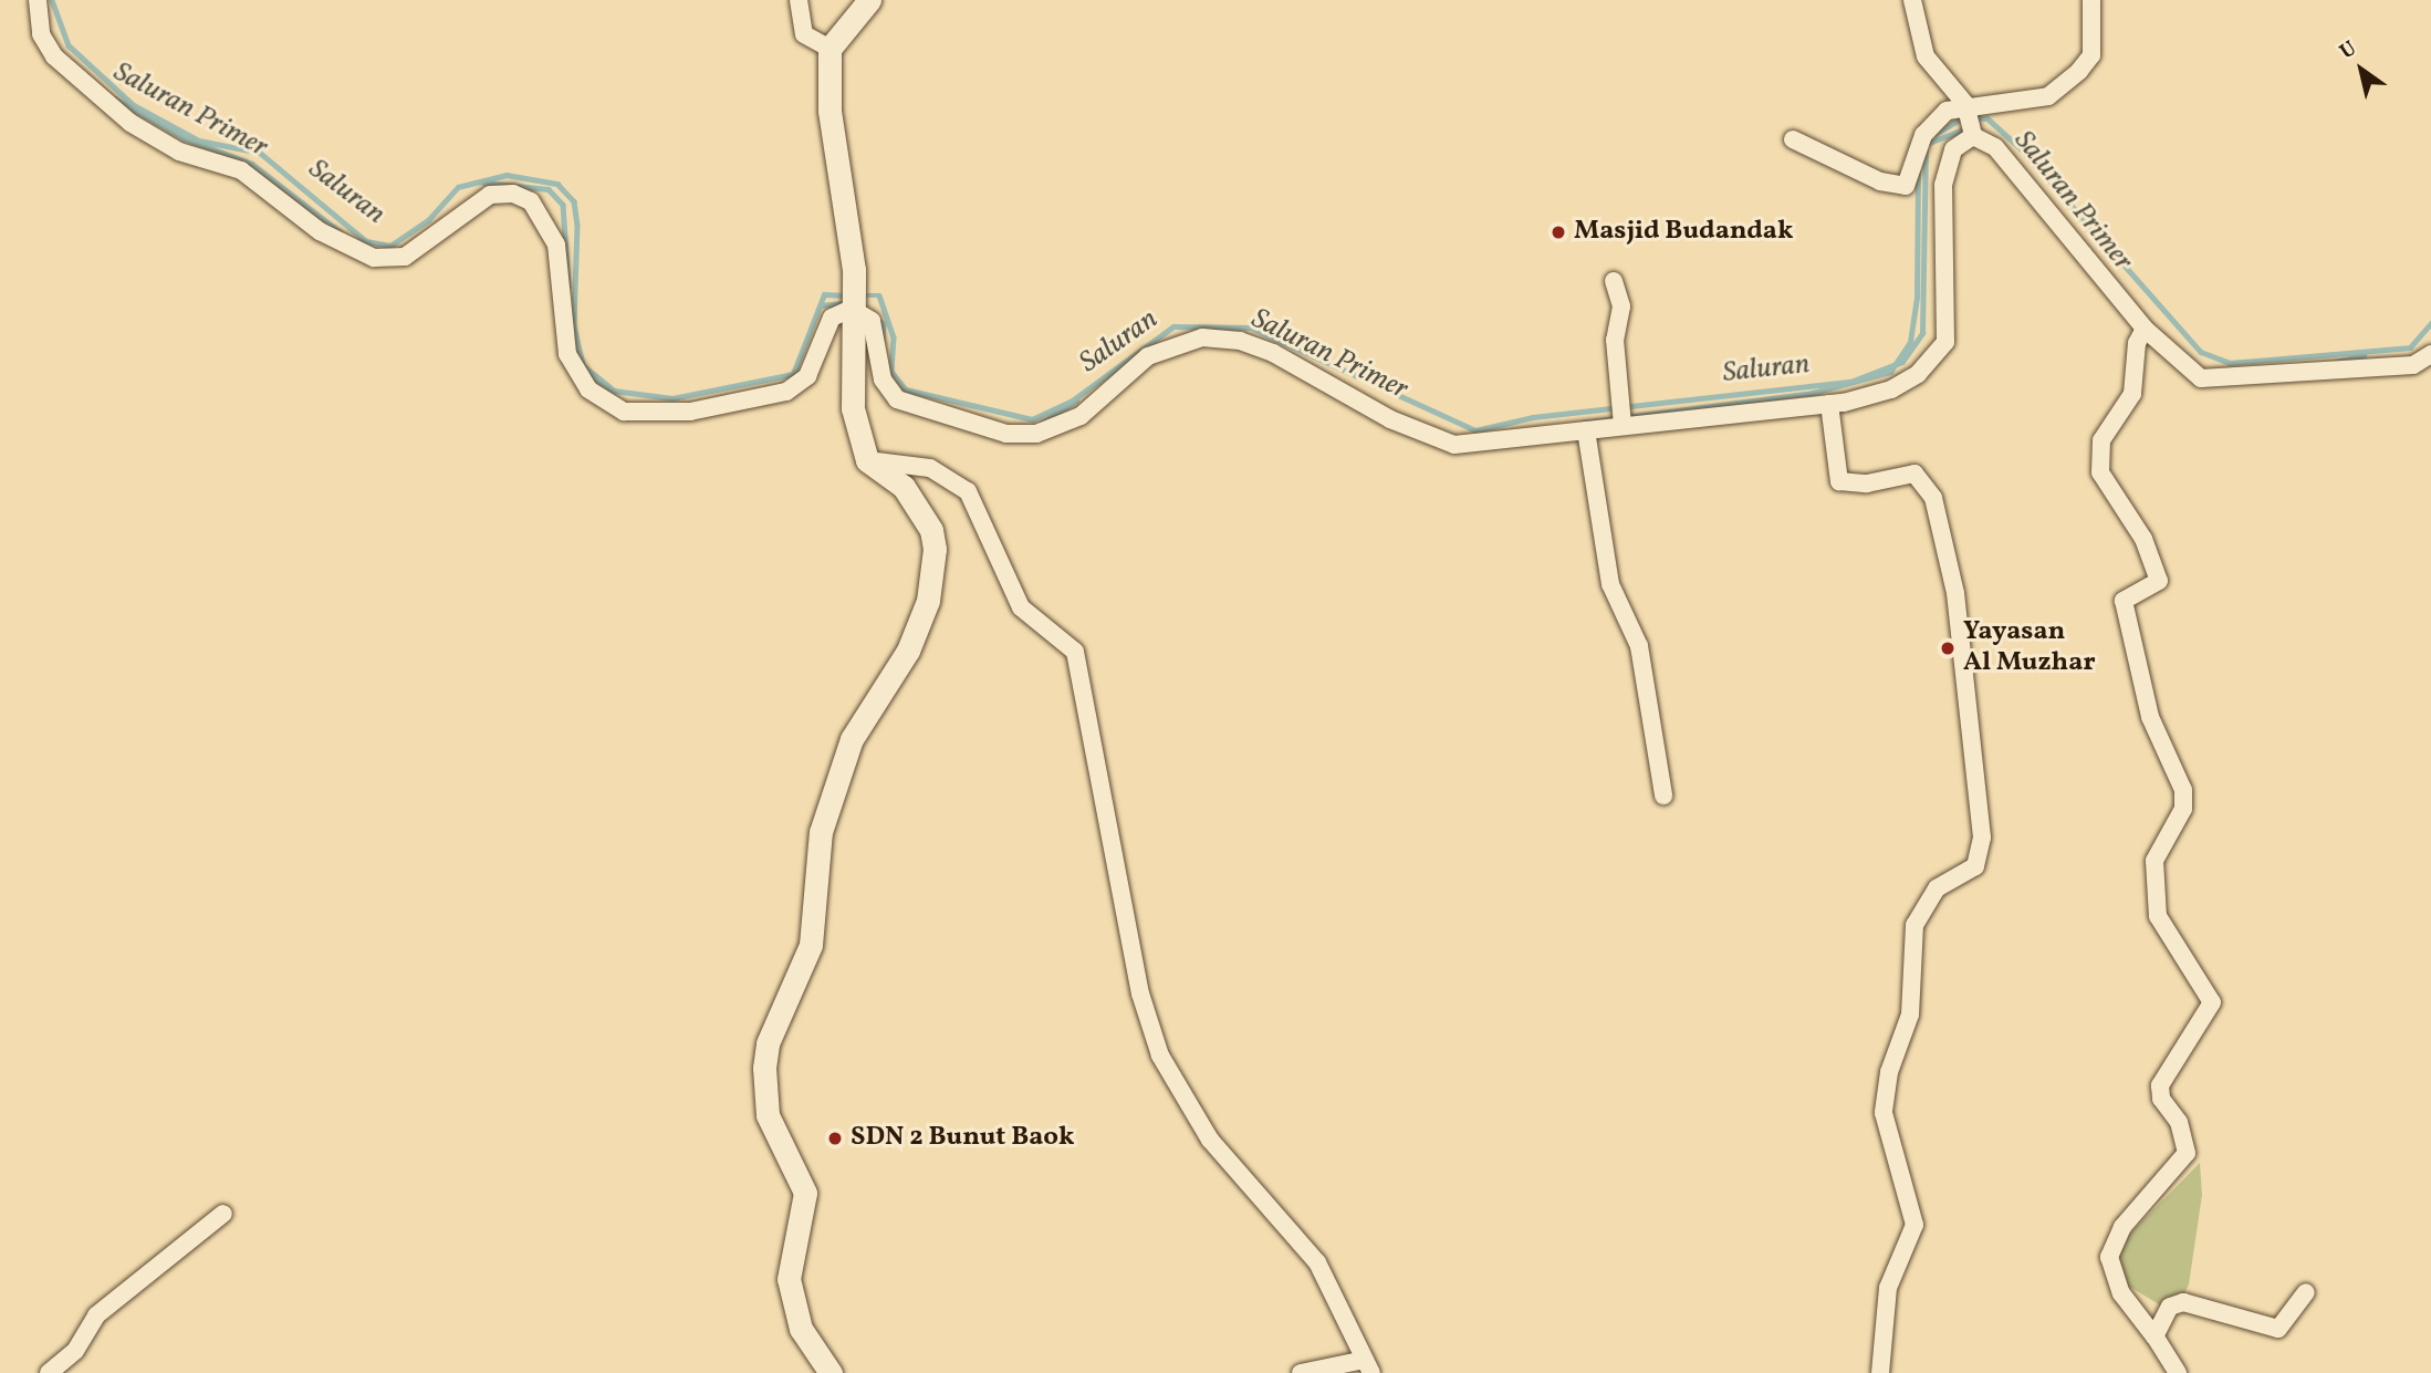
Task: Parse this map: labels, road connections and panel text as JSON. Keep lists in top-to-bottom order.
{
  "water": ["Saluran Primer", "Saluran"],
  "places": ["Masjid Budandak", "Yayasan Al Muzhar", "SDN 2 Bunut Baok"],
  "north": "top left"
}
